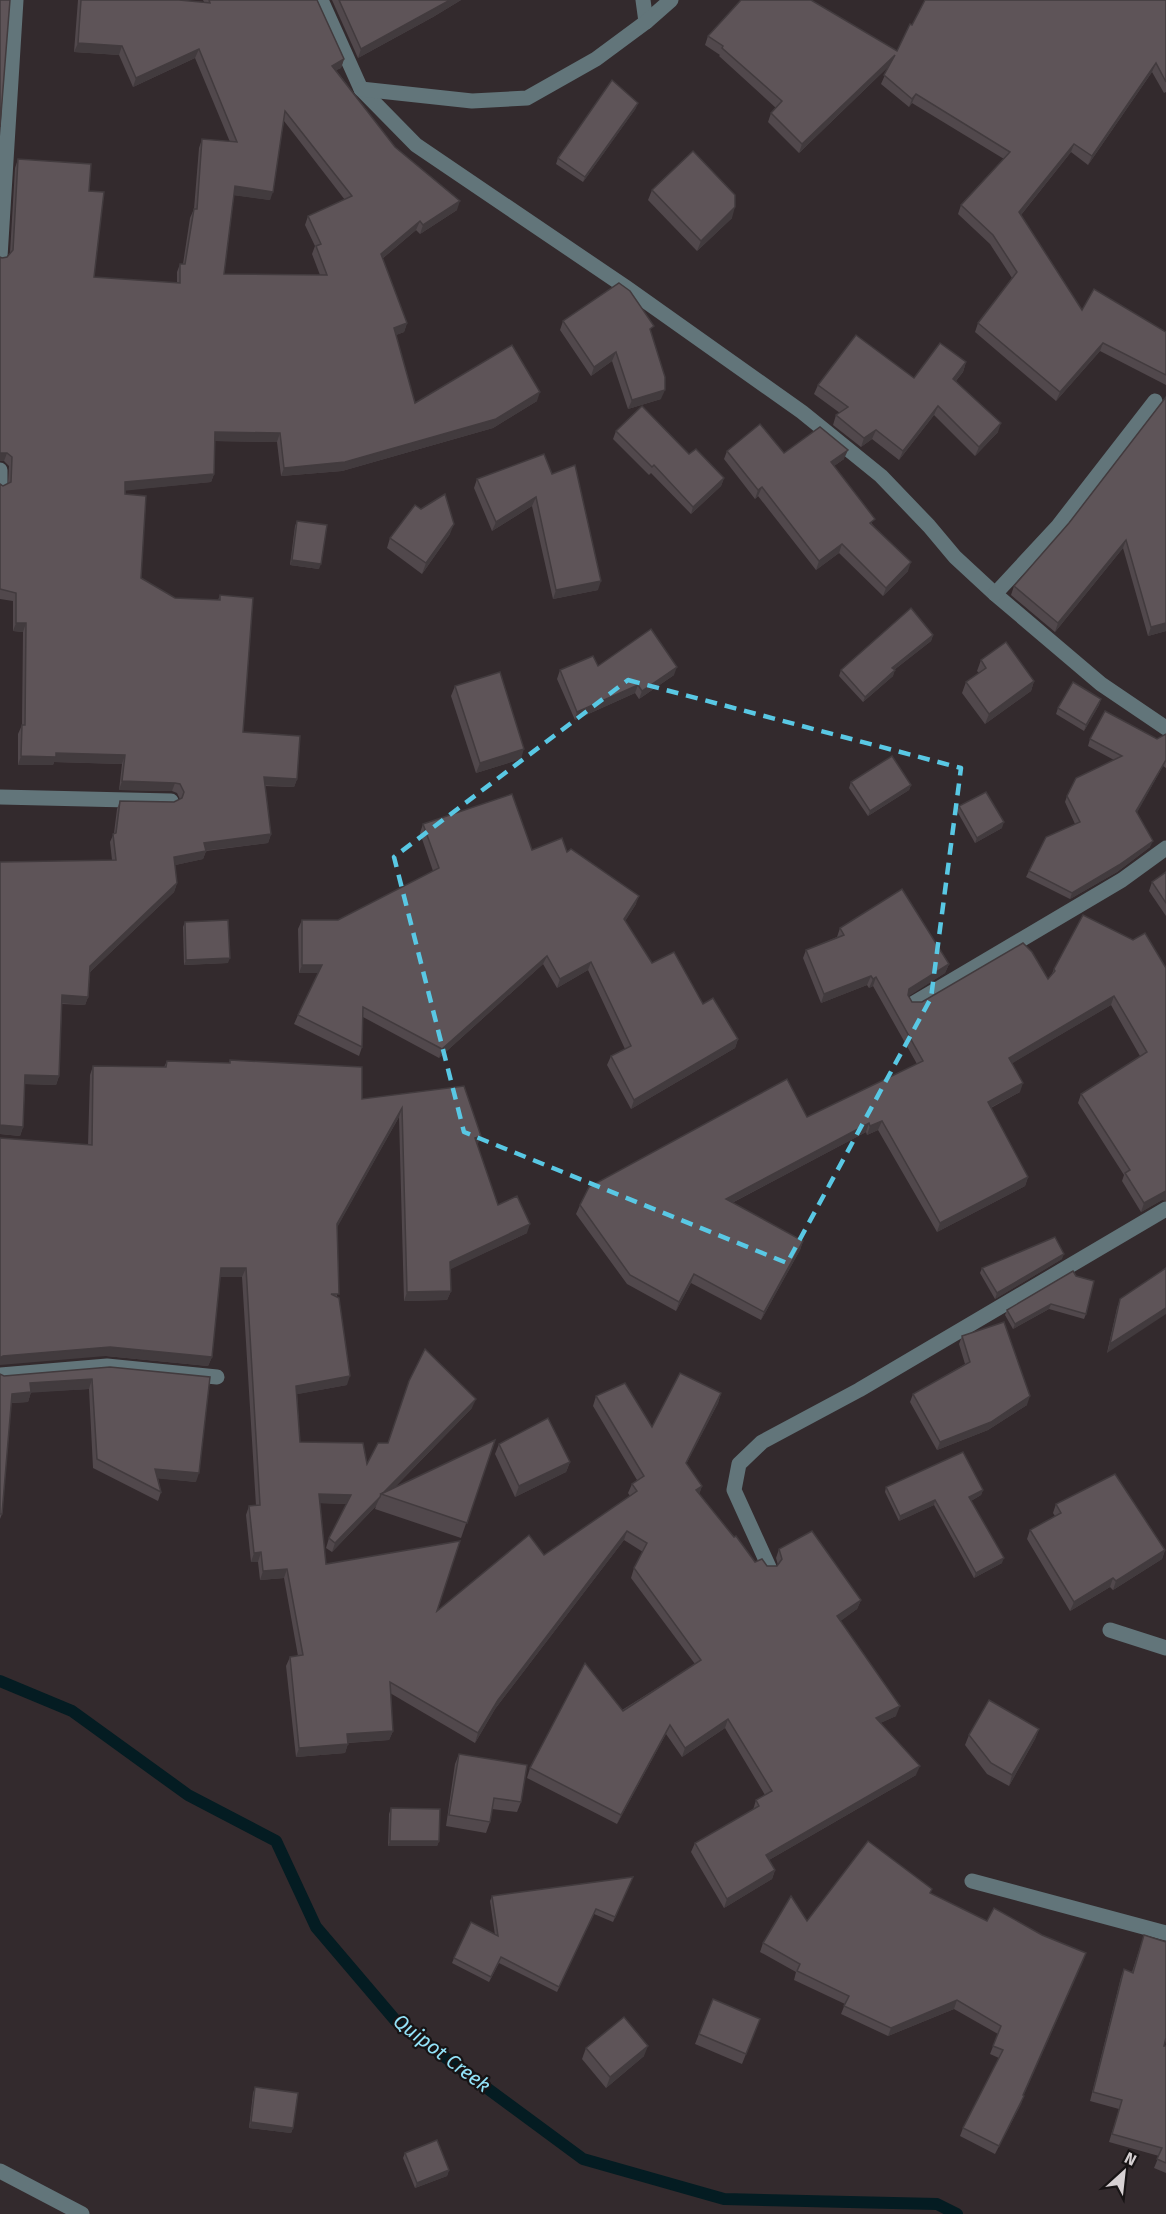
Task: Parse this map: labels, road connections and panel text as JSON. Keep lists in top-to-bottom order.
{
  "water": ["Quipot Creek"],
  "north": "top right"
}
